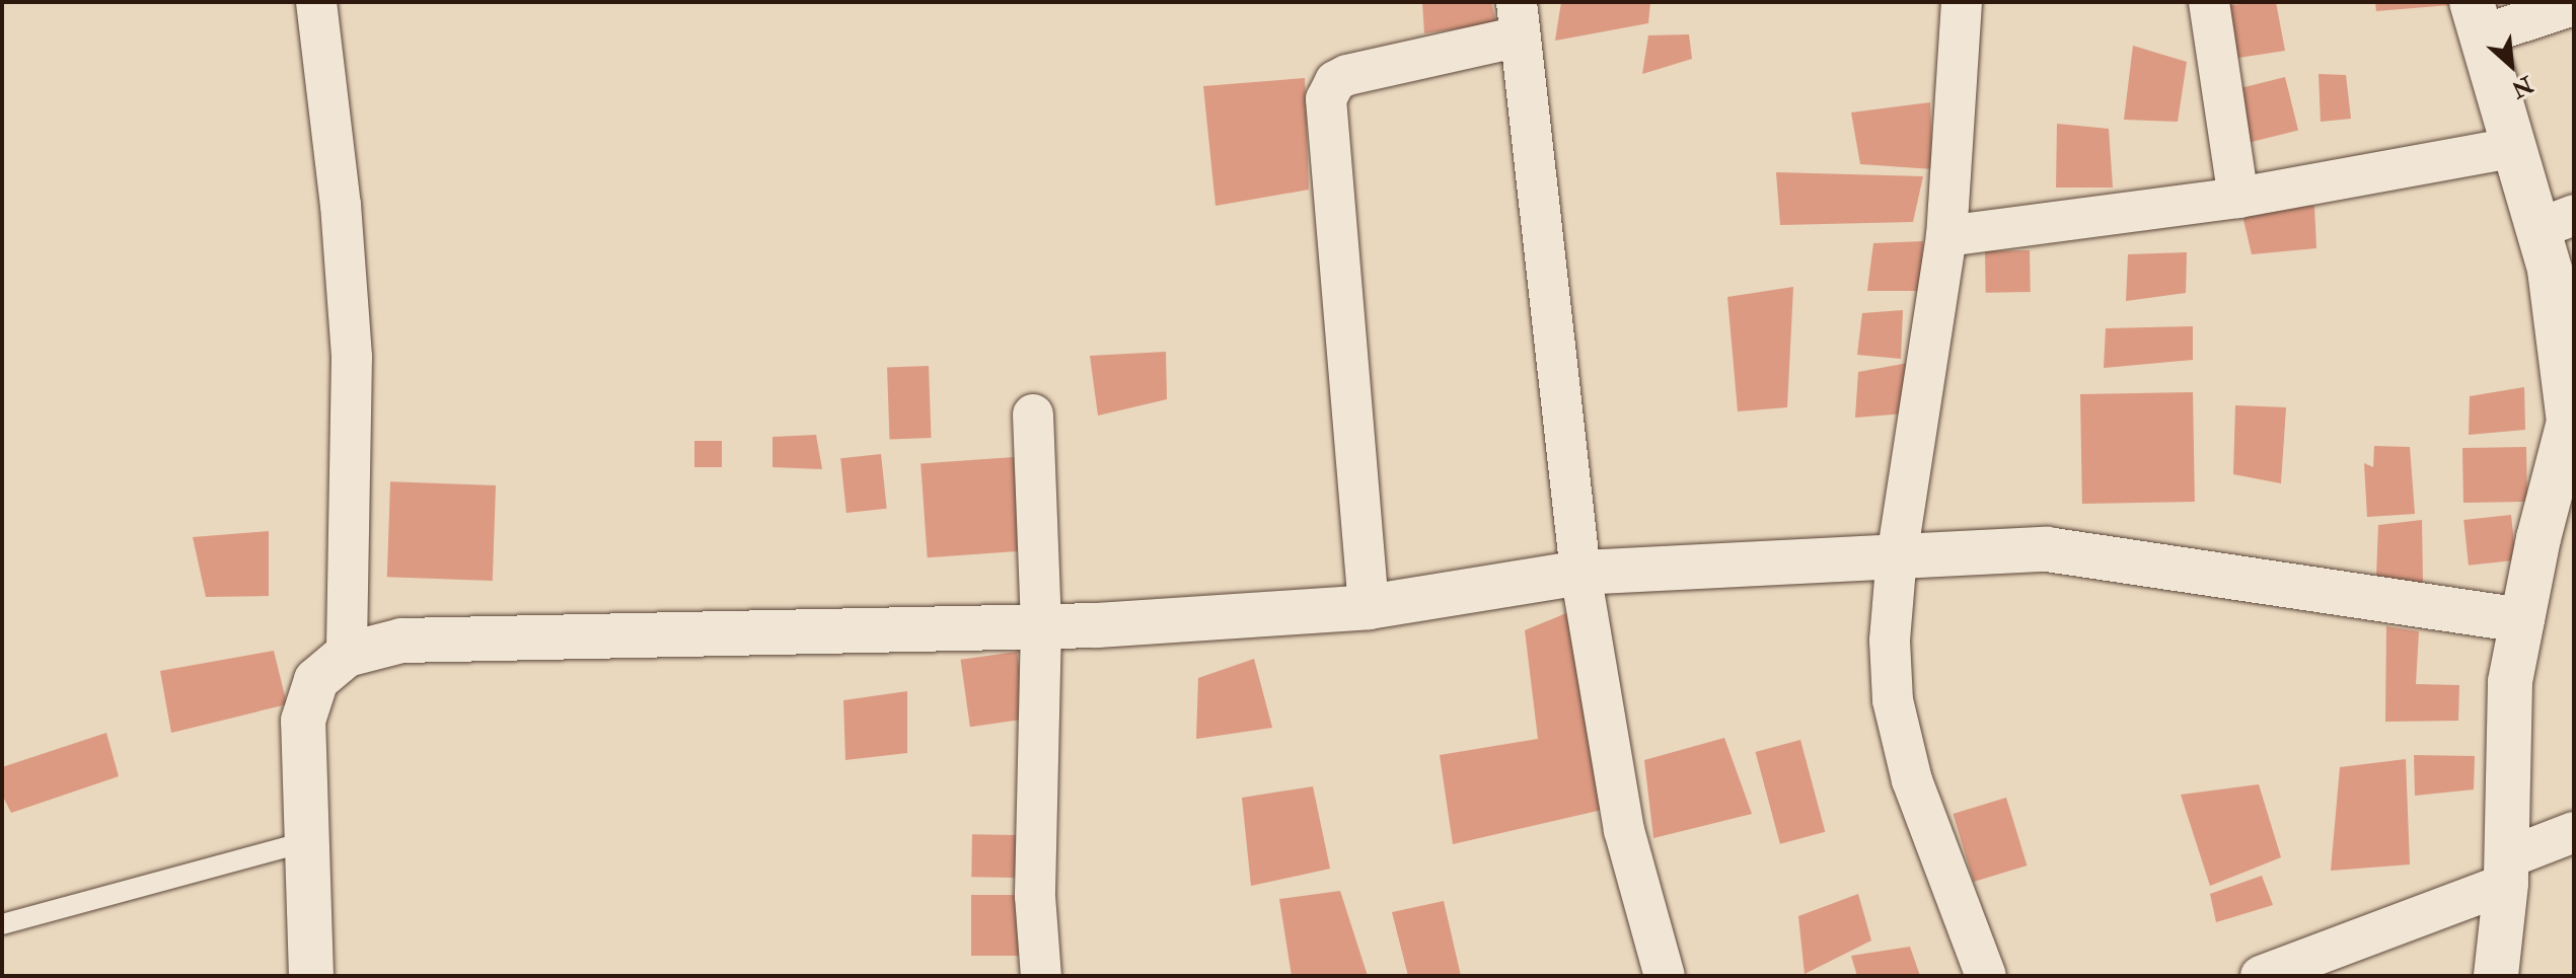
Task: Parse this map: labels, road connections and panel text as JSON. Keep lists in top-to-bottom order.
{
  "north": "bottom right"
}
